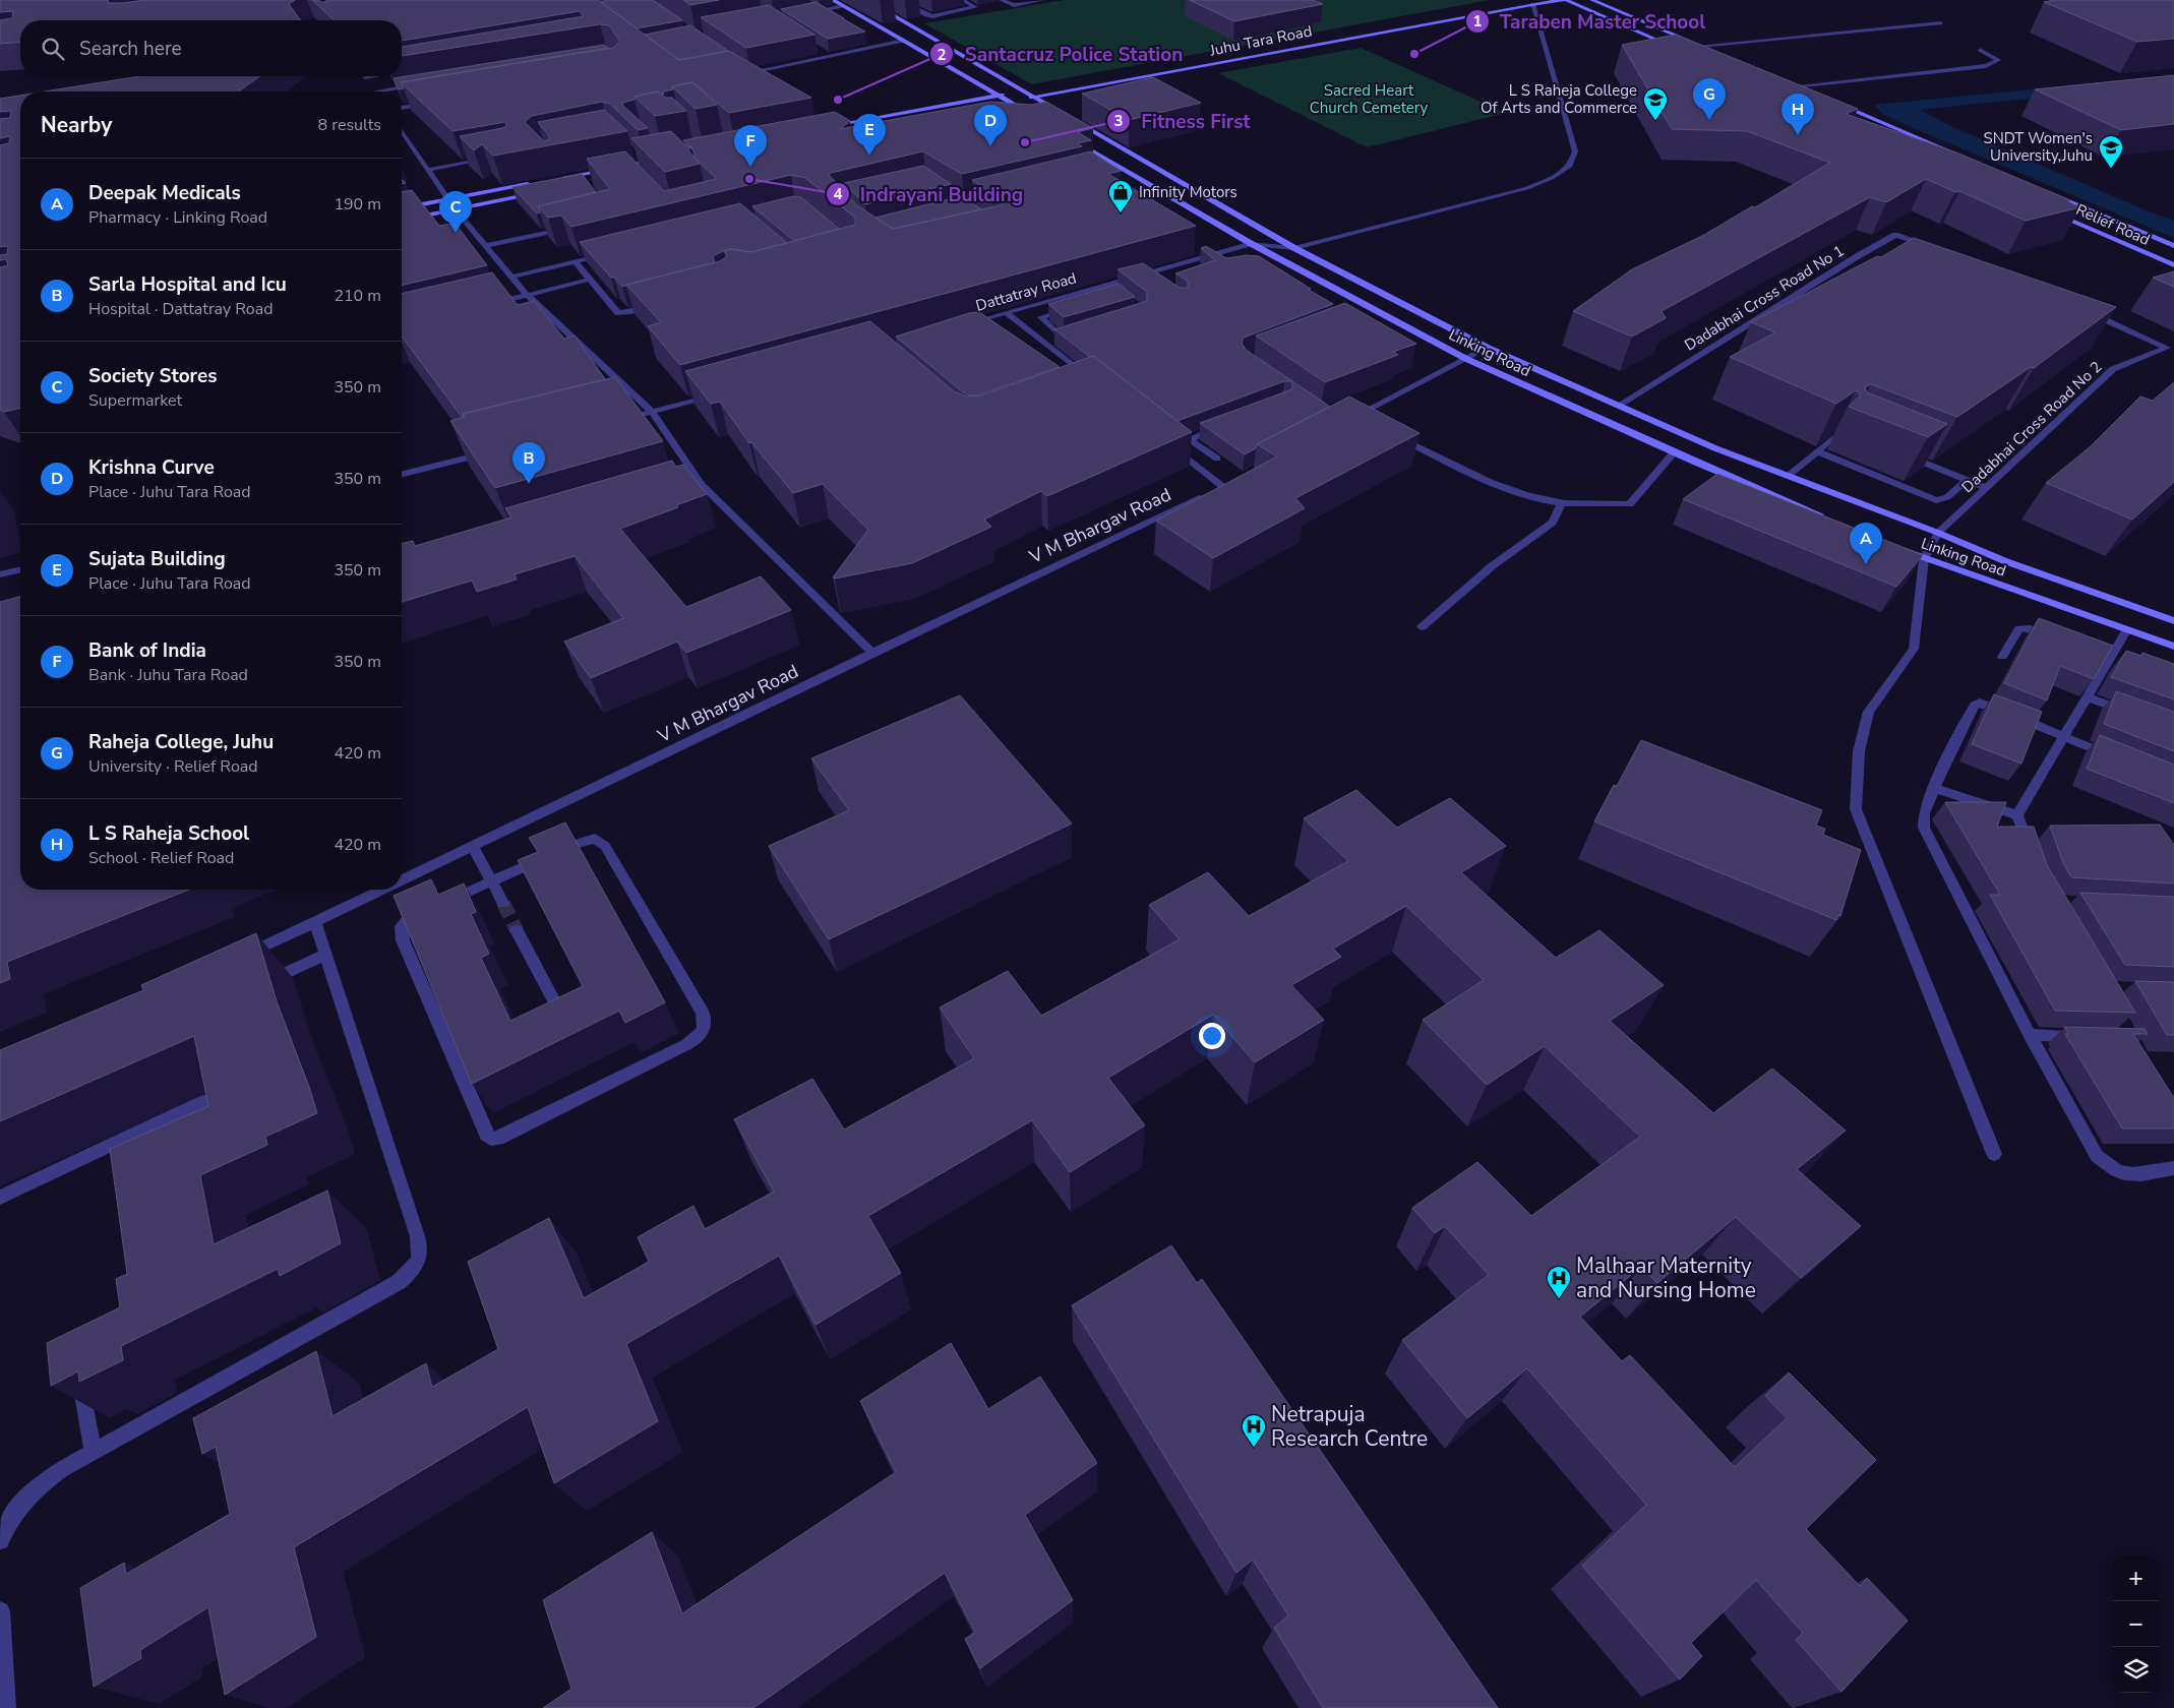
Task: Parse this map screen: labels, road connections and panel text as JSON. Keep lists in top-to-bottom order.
{
  "streets": {
    "main road": ["Juhu Tara Road", "Relief Road", "Linking Road"],
    "street": [
      "Dattatray Road",
      "Dadabhai Cross Road No 1",
      "Dadabhai Cross Road No 2",
      "V M Bhargav Road"
    ]
  },
  "crossings": [
    ["Juhu Tara Road", "Linking Road"],
    ["Dattatray Road", "Linking Road"],
    ["Dadabhai Cross Road No 1", "Linking Road"],
    ["Linking Road", "Dadabhai Cross Road No 2"]
  ],
  "parks": ["Sacred Heart Church Cemetery"],
  "places": {
    "other": [
      "Taraben Master School",
      "Santacruz Police Station",
      "Fitness First",
      "Indrayani Building"
    ],
    "school or university": ["L S Raheja College Of Arts and Commerce", "SNDT Women's University,Juhu"],
    "shop": ["Infinity Motors"],
    "hospital": ["Malhaar Maternity and Nursing Home", "Netrapuja Research Centre"]
  },
  "page": {
    "search": "Search here",
    "pins": [
      "G",
      "H",
      "D",
      "E",
      "F",
      "C",
      "B",
      "A"
    ],
    "heading": ["Nearby", "8 results"],
    "list": [
      {
        "mark": "A",
        "name": "Deepak Medicals",
        "note": "Pharmacy · Linking Road",
        "value": "190 m"
      },
      {
        "mark": "B",
        "name": "Sarla Hospital and Icu",
        "note": "Hospital · Dattatray Road",
        "value": "210 m"
      },
      {
        "mark": "C",
        "name": "Society Stores",
        "note": "Supermarket",
        "value": "350 m"
      },
      {
        "mark": "D",
        "name": "Krishna Curve",
        "note": "Place · Juhu Tara Road",
        "value": "350 m"
      },
      {
        "mark": "E",
        "name": "Sujata Building",
        "note": "Place · Juhu Tara Road",
        "value": "350 m"
      },
      {
        "mark": "F",
        "name": "Bank of India",
        "note": "Bank · Juhu Tara Road",
        "value": "350 m"
      },
      {
        "mark": "G",
        "name": "Raheja College, Juhu",
        "note": "University · Relief Road",
        "value": "420 m"
      },
      {
        "mark": "H",
        "name": "L S Raheja School",
        "note": "School · Relief Road",
        "value": "420 m"
      }
    ],
    "map_buttons": ["+", "−"]
  }
}
